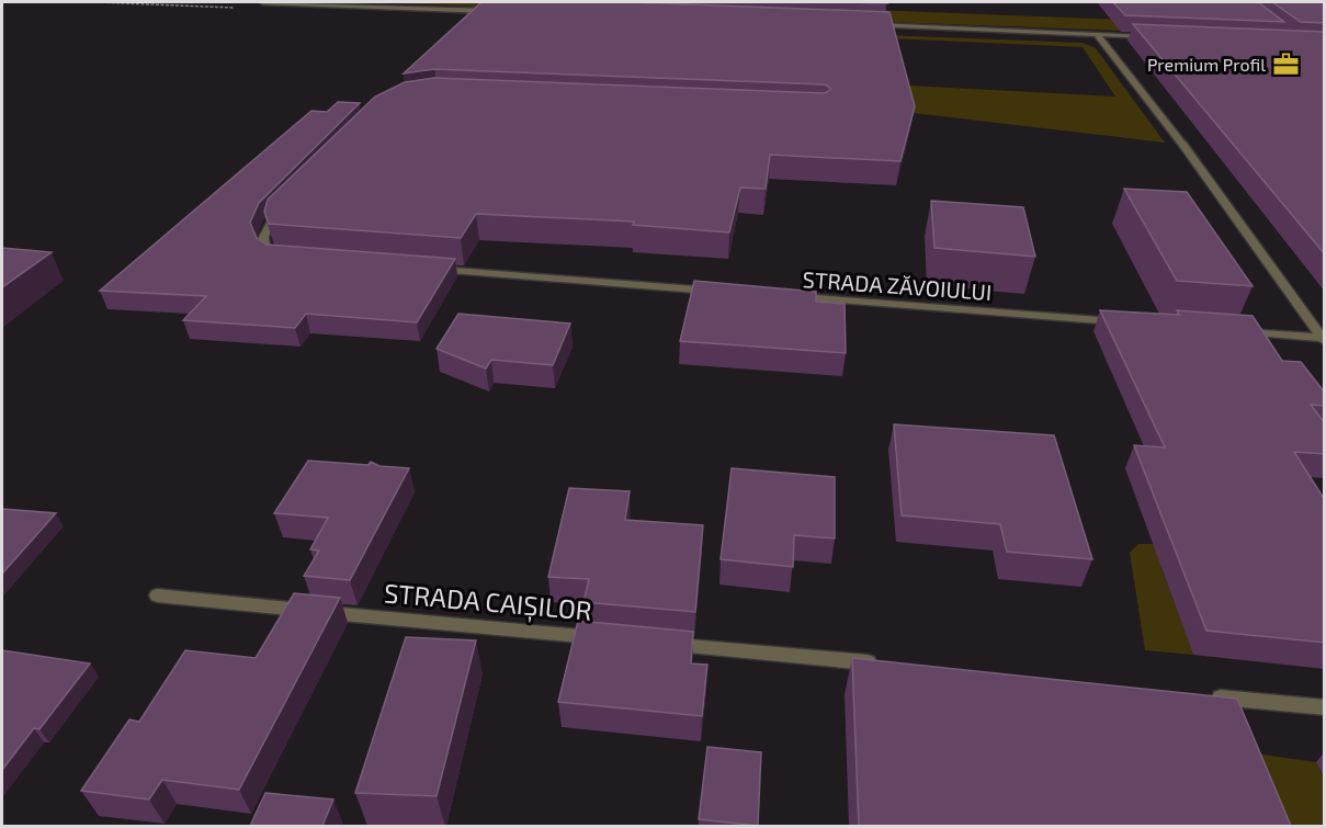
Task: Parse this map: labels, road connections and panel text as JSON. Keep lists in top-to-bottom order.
{
  "streets": {
    "street": ["STRADA ZĂVOIULUI", "STRADA CAIȘILOR"]
  },
  "places": {
    "office": ["Premium Profil"]
  }
}
